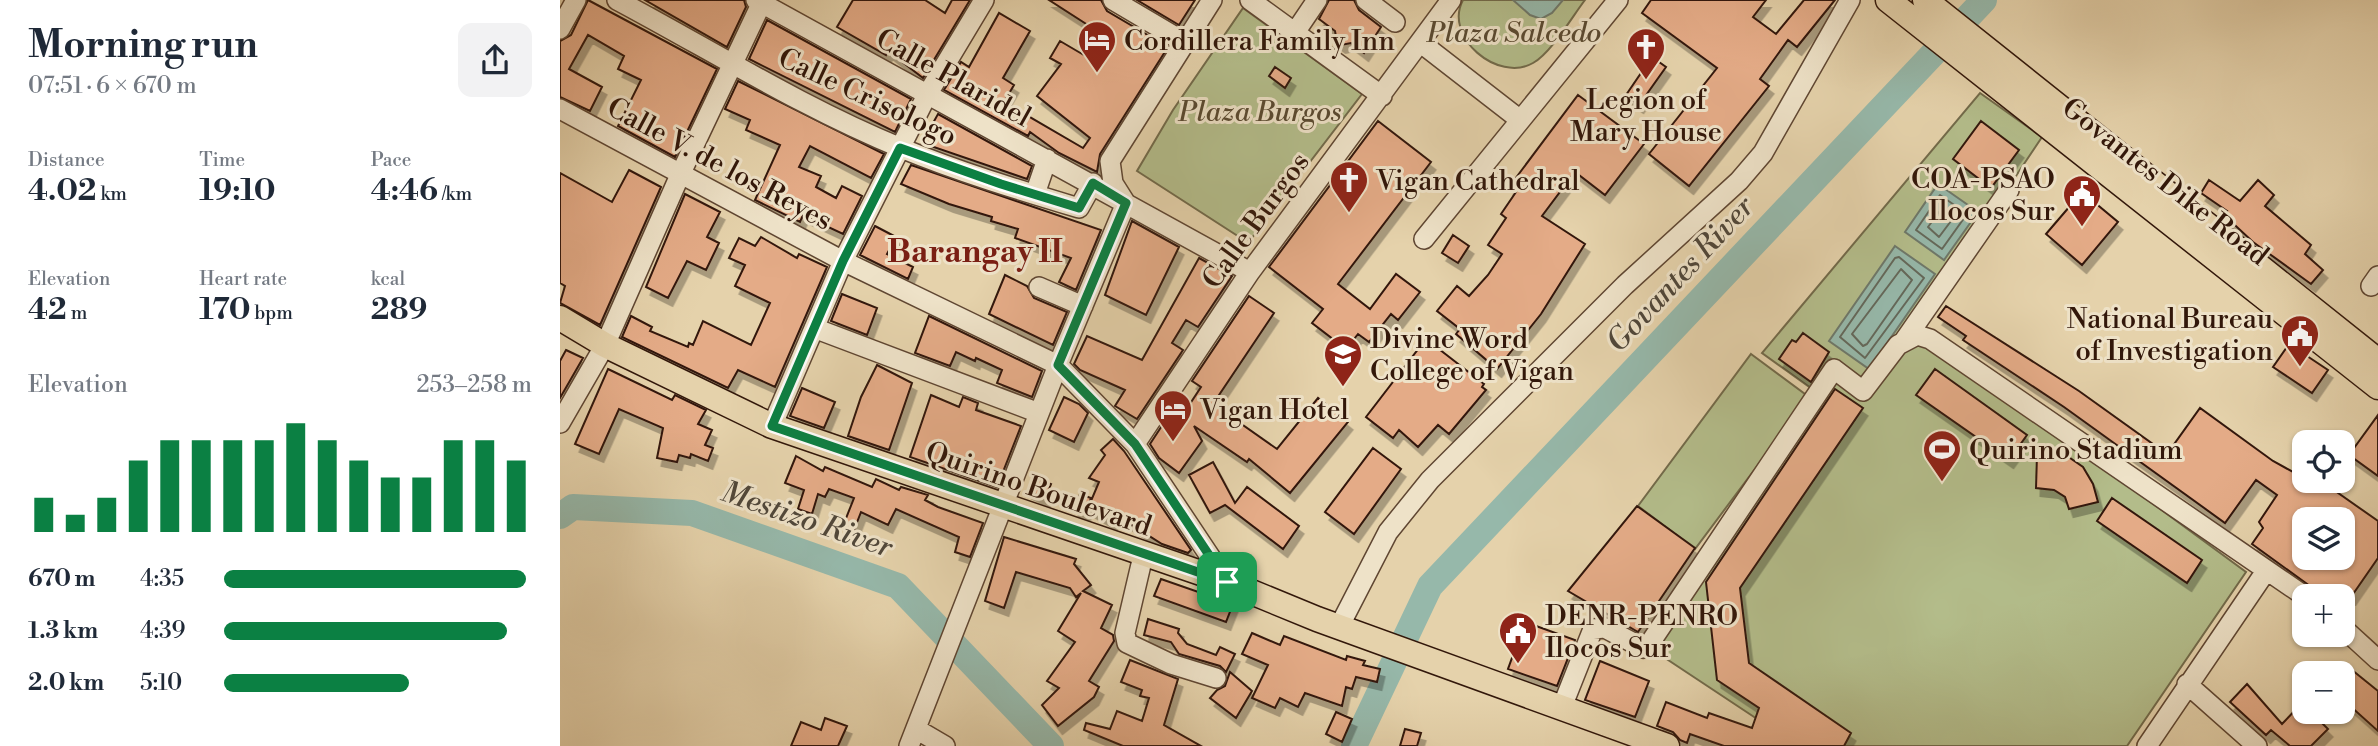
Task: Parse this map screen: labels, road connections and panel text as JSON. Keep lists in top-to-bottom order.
{
  "streets": {
    "main road": ["Govantes Dike Road", "Quirino Boulevard"],
    "street": [
      "Calle Plaridel",
      "Calle Crisologo",
      "Calle V. de los Reyes",
      "Calle Burgos"
    ]
  },
  "crossings": [
    ["Calle Plaridel", "Calle Crisologo"],
    ["Calle V. de los Reyes", "Calle Burgos"],
    ["Calle V. de los Reyes", "Quirino Boulevard"]
  ],
  "districts": ["Barangay II"],
  "water": ["Govantes River", "Mestizo River"],
  "parks": ["Plaza Salcedo", "Plaza Burgos"],
  "places": {
    "hotel": ["Cordillera Family Inn", "Vigan Hotel"],
    "church": ["Legion of Mary House", "Vigan Cathedral"],
    "public building": ["COA-PSAO Ilocos Sur", "National Bureau of Investigation", "DENR-PENRO Ilocos Sur"],
    "school or university": ["Divine Word College of Vigan"],
    "sports": ["Quirino Stadium"]
  },
  "page": {
    "heading": ["Morning run", "07:51 · 6 × 670 m"],
    "stats": [
      ["Distance", "4.02 km"],
      ["Time", "19:10"],
      ["Pace", "4:46 /km"],
      ["Elevation", "42 m"],
      ["Heart rate", "170 bpm"],
      ["kcal", "289"]
    ],
    "chart": ["Elevation", "253–258 m"],
    "map_buttons": ["+", "−"],
    "list": [
      {
        "name": "670 m",
        "note": "4:35"
      },
      {
        "name": "1.3 km",
        "note": "4:39"
      },
      {
        "name": "2.0 km",
        "note": "5:10"
      }
    ]
  }
}
